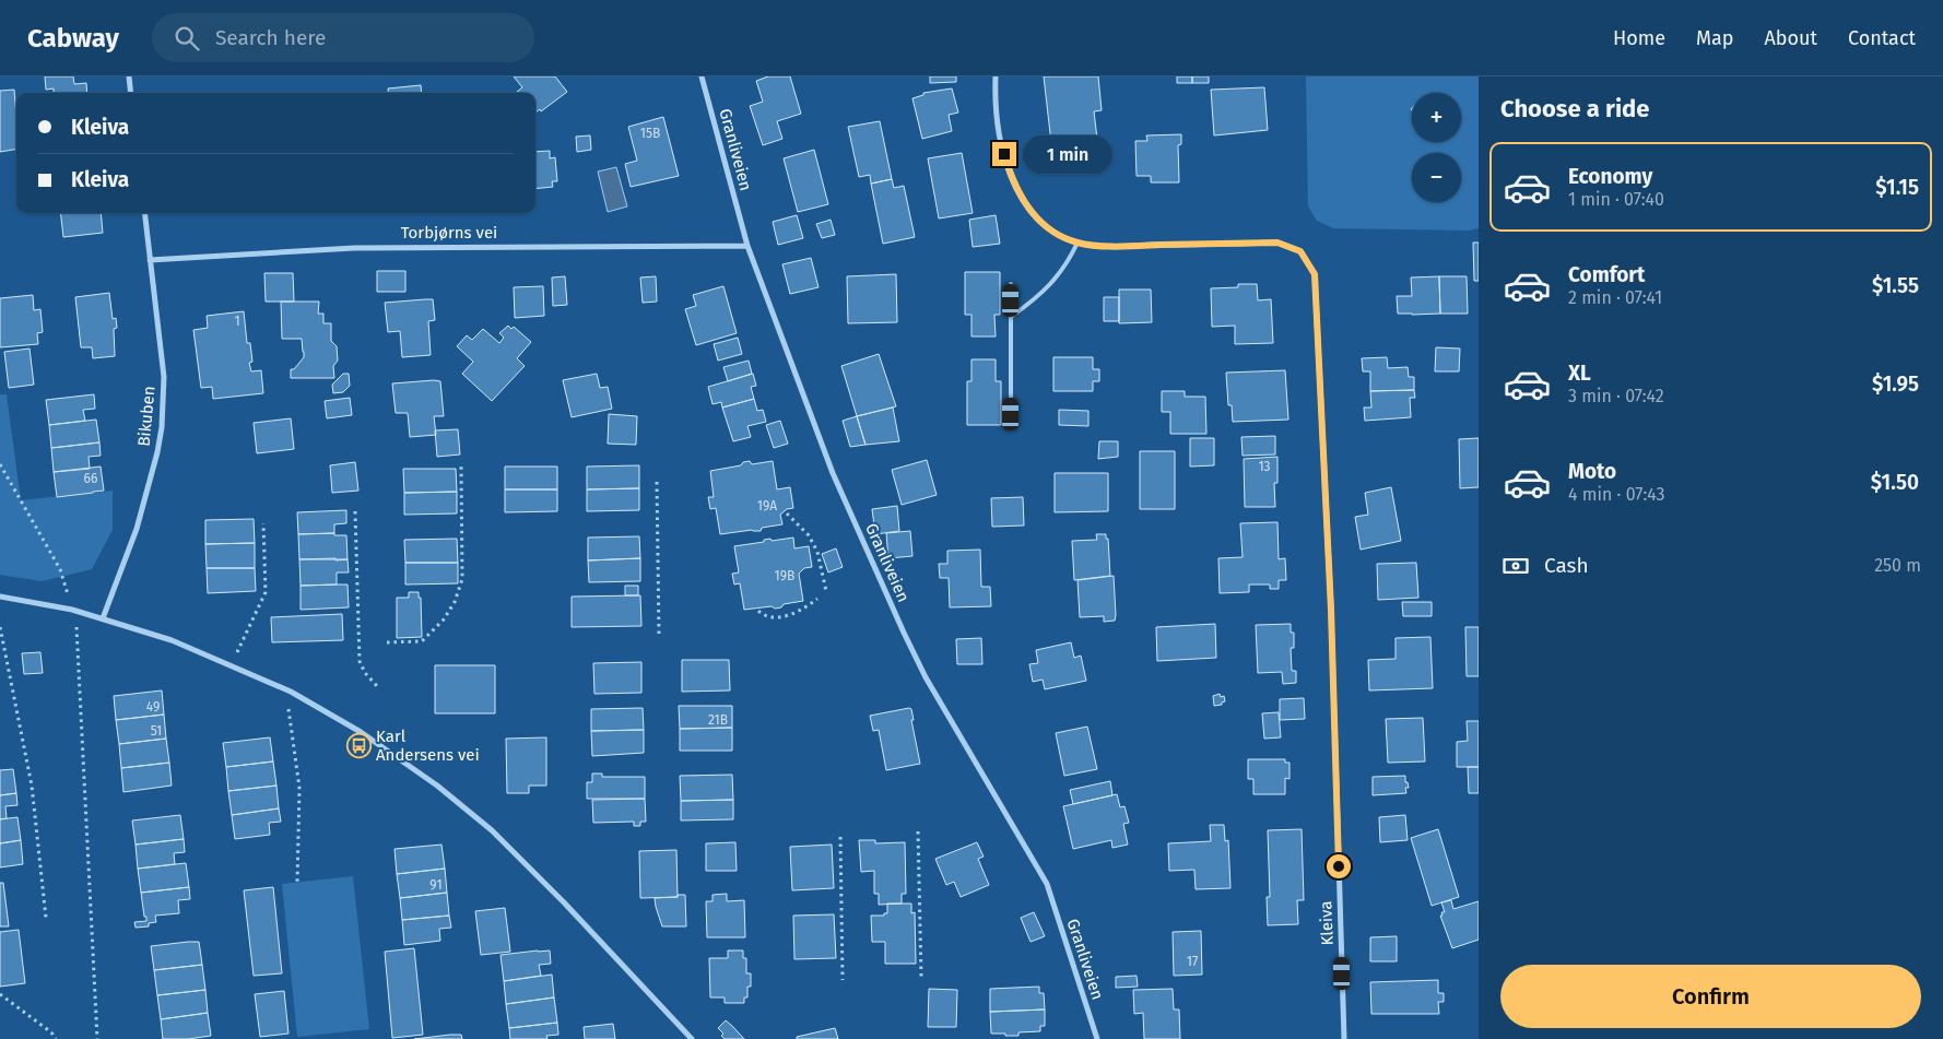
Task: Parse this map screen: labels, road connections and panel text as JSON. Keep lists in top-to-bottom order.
{
  "streets": {
    "street": [
      "Granliveien",
      "Torbjørns vei",
      "Bikuben",
      "Kleiva"
    ]
  },
  "crossings": [
    ["Granliveien", "Torbjørns vei"],
    ["Torbjørns vei", "Bikuben"]
  ],
  "places": {
    "bus stop": ["Karl Andersens vei"]
  },
  "house_numbers": [
    "15B",
    "1",
    "13",
    "66",
    "19A",
    "19B",
    "49",
    "21B",
    "51",
    "91",
    "17"
  ],
  "page": {
    "header": "Cabway",
    "search": "Search here",
    "nav": [
      "Home",
      "Map",
      "About",
      "Contact"
    ],
    "heading": "Choose a ride",
    "map_buttons": ["+", "−"],
    "banner": ["Kleiva", "Kleiva"],
    "bubble": "1 min",
    "list": [
      {
        "name": "Economy",
        "note": "1 min · 07:40",
        "value": "$1.15"
      },
      {
        "name": "Comfort",
        "note": "2 min · 07:41",
        "value": "$1.55"
      },
      {
        "name": "XL",
        "note": "3 min · 07:42",
        "value": "$1.95"
      },
      {
        "name": "Moto",
        "note": "4 min · 07:43",
        "value": "$1.50"
      }
    ],
    "pay": ["Cash", "250 m"],
    "buttons": "Confirm"
  }
}
